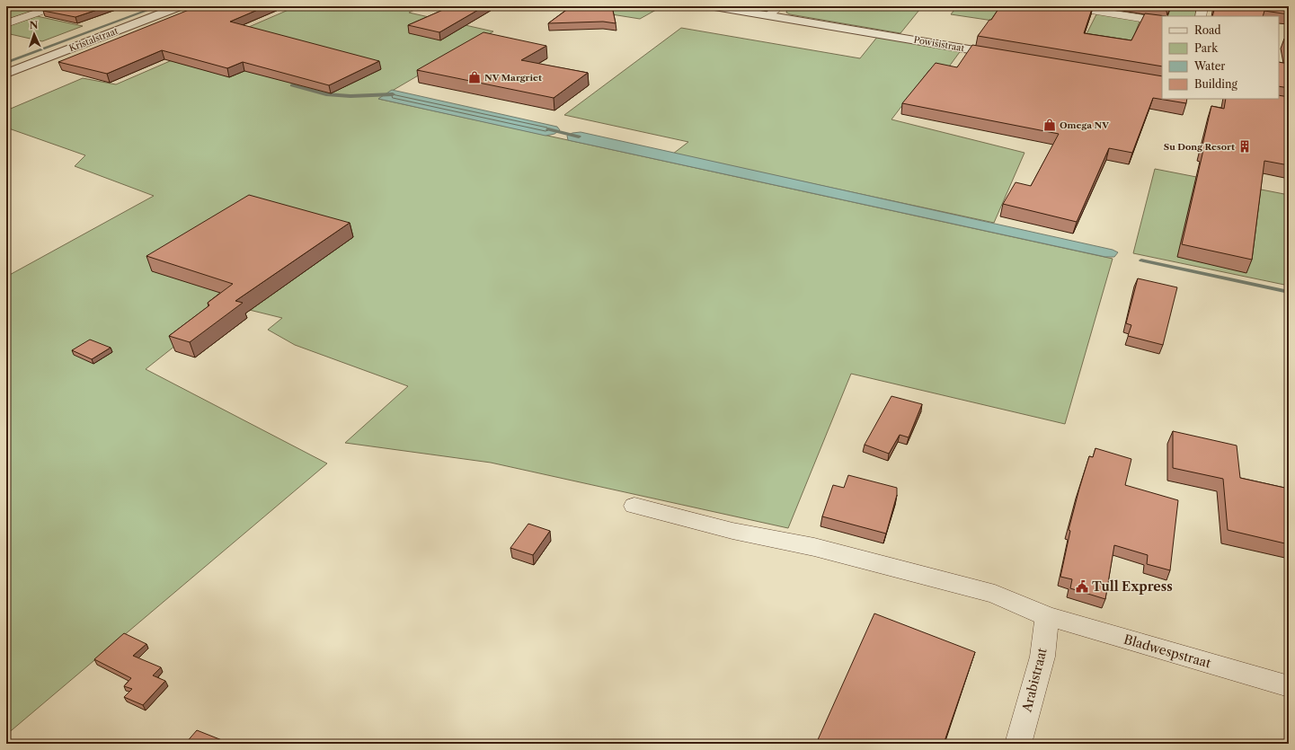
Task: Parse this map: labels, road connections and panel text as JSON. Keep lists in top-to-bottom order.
{
  "streets": {
    "street": [
      "Kristalstraat",
      "Powisistraat",
      "Bladwespstraat",
      "Arabistraat"
    ]
  },
  "crossings": [
    ["Bladwespstraat", "Arabistraat"]
  ],
  "places": {
    "shop": ["NV Margriet", "Omega NV"],
    "building": ["Su Dong Resort"],
    "public building": ["Tull Express"]
  },
  "legend": [
    "Road",
    "Park",
    "Water",
    "Building"
  ],
  "north": "top"
}
